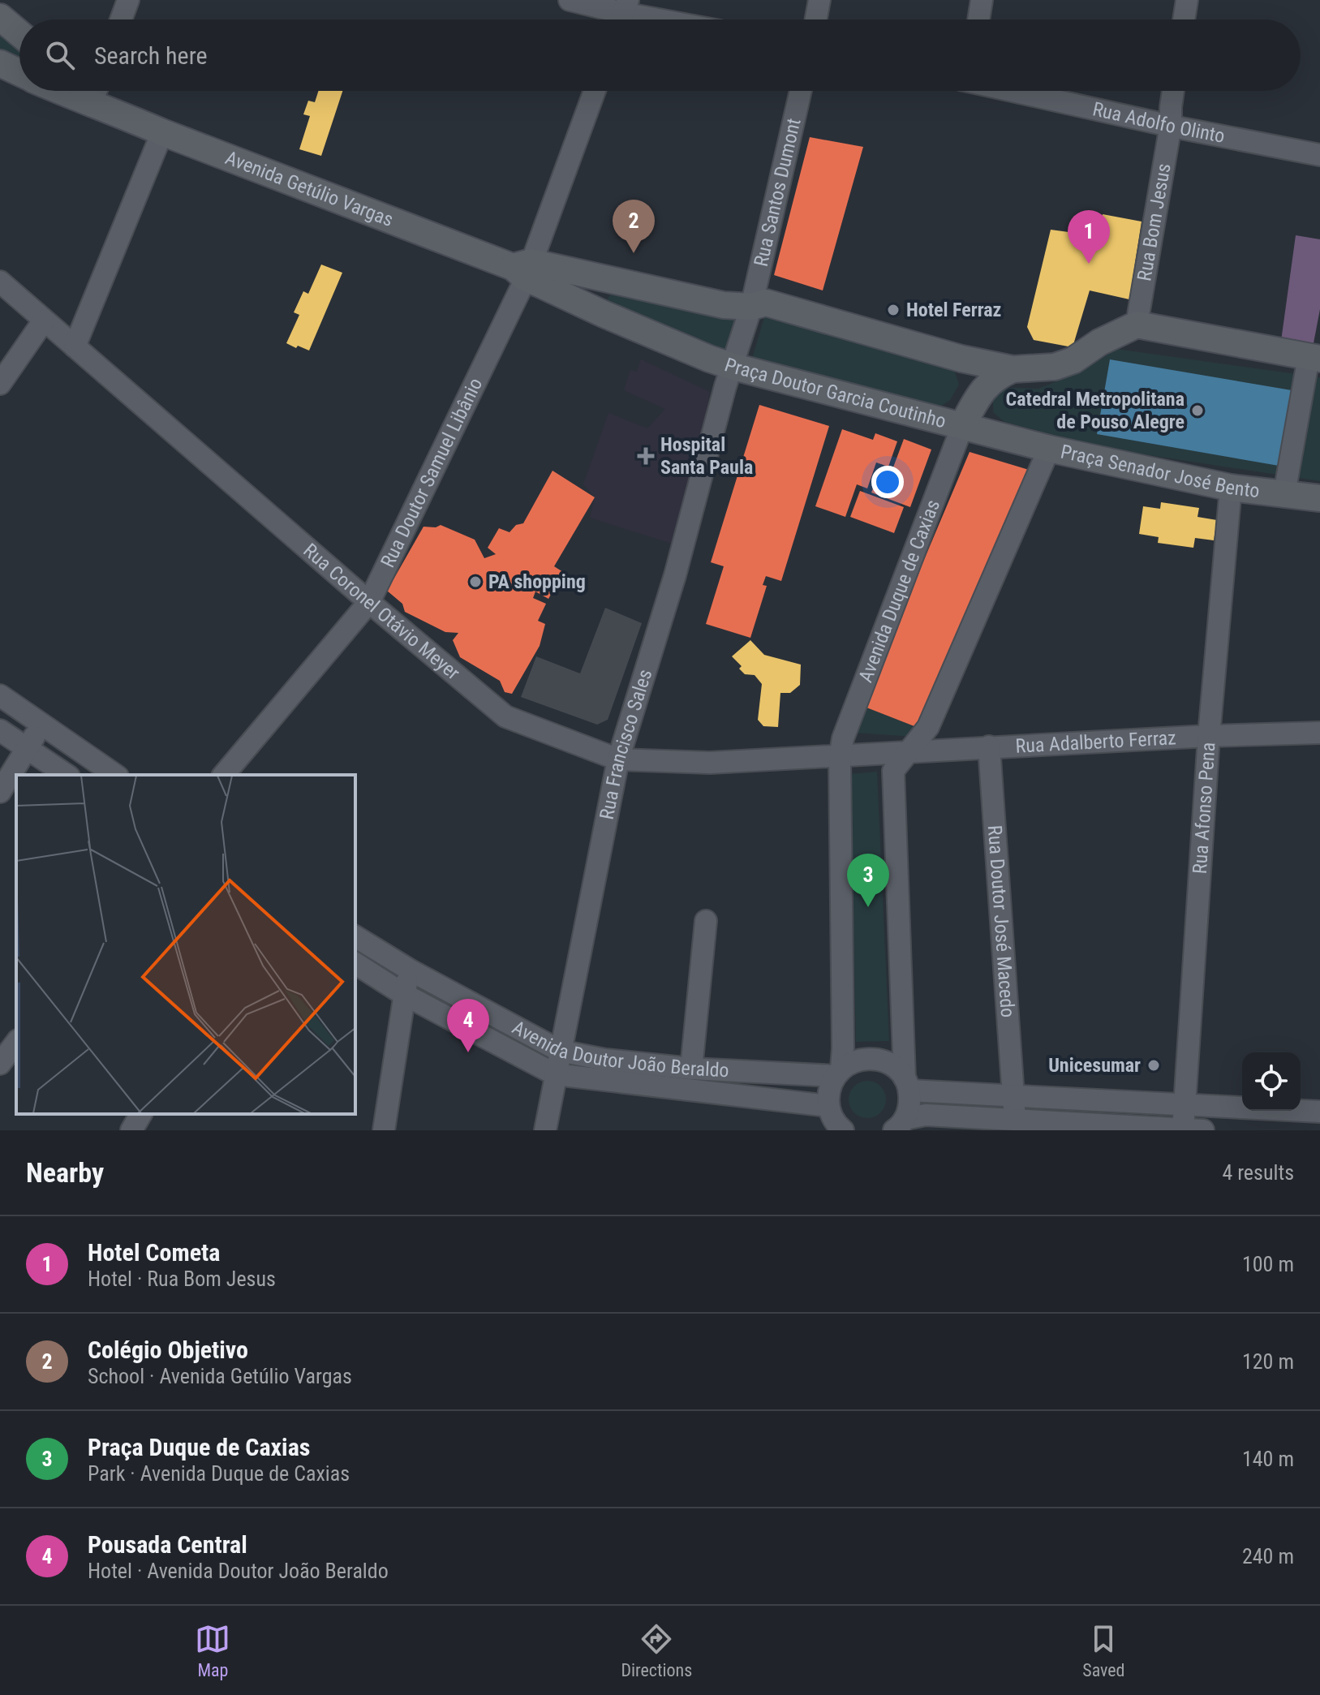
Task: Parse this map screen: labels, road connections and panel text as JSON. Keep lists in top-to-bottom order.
{
  "streets": {
    "main road": ["Avenida Getúlio Vargas", "Praça Doutor Garcia Coutinho", "Praça Senador José Bento"],
    "street": [
      "Rua Adolfo Olinto",
      "Rua Santos Dumont",
      "Rua Bom Jesus",
      "Rua Doutor Samuel Libânio",
      "Avenida Duque de Caxias",
      "Rua Coronel Otávio Meyer",
      "Rua Adalberto Ferraz",
      "Rua Francisco Sales",
      "Rua Afonso Pena",
      "Rua Doutor José Macedo",
      "Avenida Doutor João Beraldo"
    ]
  },
  "crossings": [
    ["Rua Adolfo Olinto", "Rua Bom Jesus"],
    ["Avenida Getúlio Vargas", "Rua Santos Dumont"],
    ["Avenida Getúlio Vargas", "Praça Doutor Garcia Coutinho"],
    ["Avenida Getúlio Vargas", "Rua Doutor Samuel Libânio"],
    ["Avenida Getúlio Vargas", "Rua Francisco Sales"],
    ["Rua Santos Dumont", "Praça Doutor Garcia Coutinho"],
    ["Rua Bom Jesus", "Praça Senador José Bento"],
    ["Praça Doutor Garcia Coutinho", "Praça Senador José Bento"],
    ["Praça Doutor Garcia Coutinho", "Avenida Duque de Caxias"],
    ["Praça Doutor Garcia Coutinho", "Rua Francisco Sales"],
    ["Praça Senador José Bento", "Avenida Duque de Caxias"],
    ["Praça Senador José Bento", "Rua Afonso Pena"],
    ["Rua Doutor Samuel Libânio", "Rua Coronel Otávio Meyer"],
    ["Avenida Duque de Caxias", "Rua Coronel Otávio Meyer"],
    ["Avenida Duque de Caxias", "Avenida Doutor João Beraldo"],
    ["Rua Coronel Otávio Meyer", "Rua Francisco Sales"],
    ["Rua Adalberto Ferraz", "Rua Afonso Pena"],
    ["Rua Adalberto Ferraz", "Rua Doutor José Macedo"],
    ["Rua Francisco Sales", "Avenida Doutor João Beraldo"]
  ],
  "places": {
    "other": [
      "Hotel Ferraz",
      "Catedral Metropolitana de Pouso Alegre",
      "PA shopping",
      "Unicesumar"
    ],
    "health": ["Hospital Santa Paula"]
  },
  "page": {
    "search": "Search here",
    "pins": [
      "2",
      "1",
      "3",
      "4"
    ],
    "heading": ["Nearby", "4 results"],
    "list": [
      {
        "mark": "1",
        "name": "Hotel Cometa",
        "note": "Hotel · Rua Bom Jesus",
        "value": "100 m"
      },
      {
        "mark": "2",
        "name": "Colégio Objetivo",
        "note": "School · Avenida Getúlio Vargas",
        "value": "120 m"
      },
      {
        "mark": "3",
        "name": "Praça Duque de Caxias",
        "note": "Park · Avenida Duque de Caxias",
        "value": "140 m"
      },
      {
        "mark": "4",
        "name": "Pousada Central",
        "note": "Hotel · Avenida Doutor João Beraldo",
        "value": "240 m"
      }
    ],
    "nav": ["Map", "Directions", "Saved"]
  }
}
